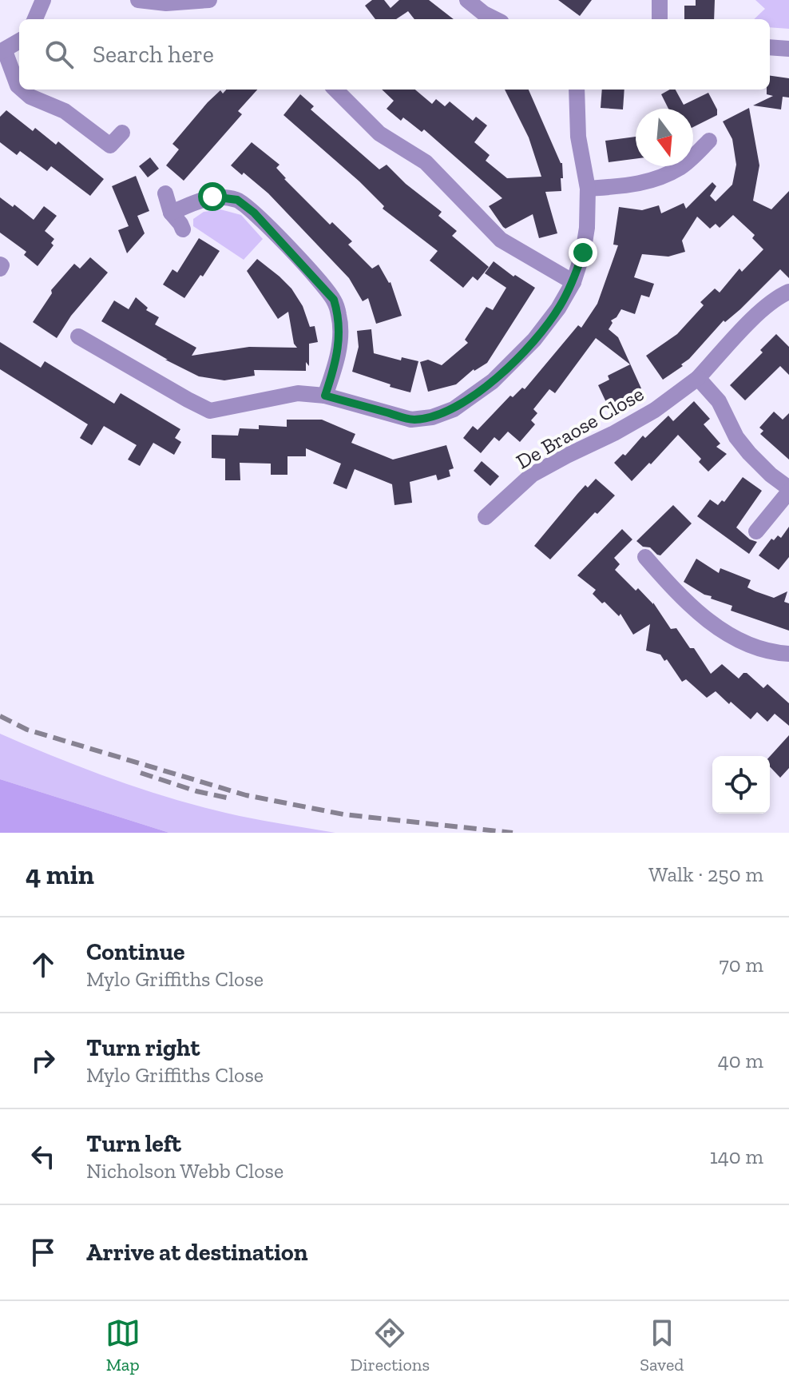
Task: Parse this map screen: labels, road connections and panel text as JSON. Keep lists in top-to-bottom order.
{
  "streets": {
    "street": ["De Braose Close"]
  },
  "north": "bottom",
  "page": {
    "search": "Search here",
    "heading": ["4 min", "Walk · 250 m"],
    "list": [
      ["Continue", "Mylo Griffiths Close", "70 m"],
      ["Turn right", "Mylo Griffiths Close", "40 m"],
      ["Turn left", "Nicholson Webb Close", "140 m"],
      "Arrive at destination"
    ],
    "nav": ["Map", "Directions", "Saved"]
  }
}
